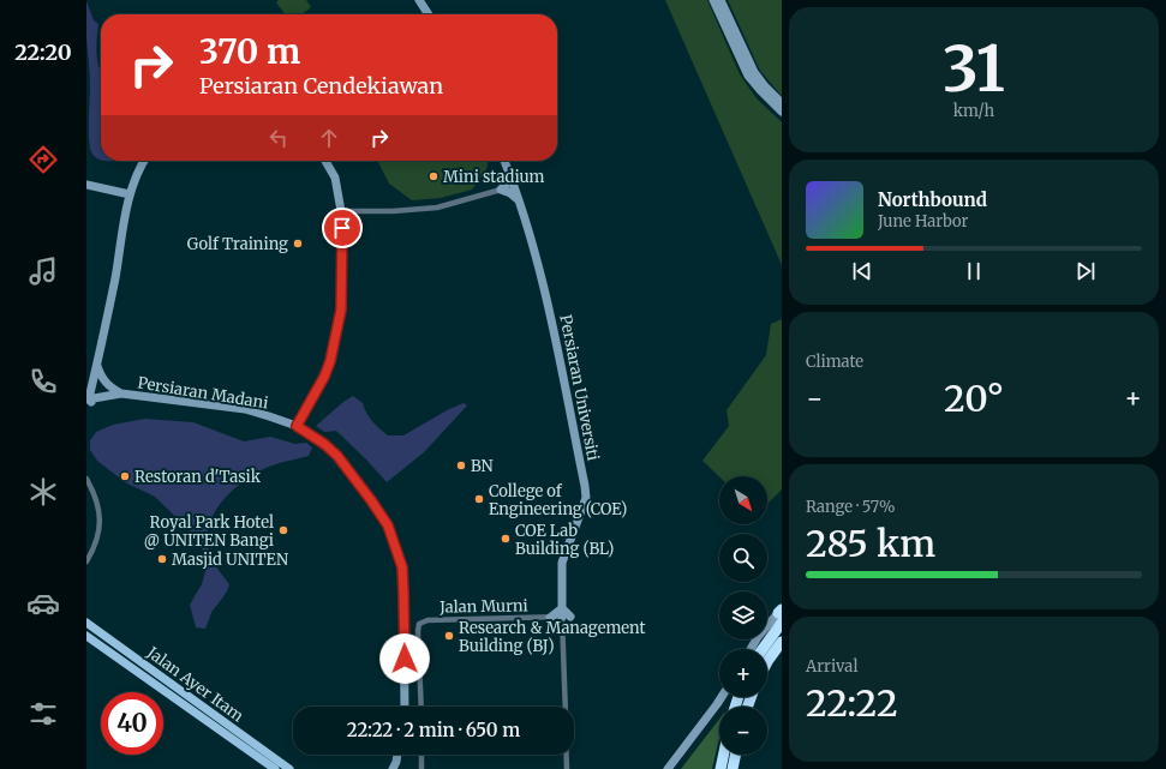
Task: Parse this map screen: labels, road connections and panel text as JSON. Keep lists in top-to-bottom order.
{
  "streets": {
    "main road": ["Jalan Ayer Itam"],
    "street": ["Persiaran Universiti", "Persiaran Madani", "Jalan Murni"]
  },
  "places": [
    "Mini stadium",
    "Golf Training",
    "BN",
    "Restoran d'Tasik",
    "College of Engineering (COE)",
    "Royal Park Hotel @ UNITEN Bangi",
    "COE Lab Building (BL)",
    "Masjid UNITEN",
    "Research & Management Building (BJ)"
  ],
  "north": "bottom right",
  "page": {
    "tabs": "22:20",
    "tile": [
      ["31", "km/h"],
      "Climate",
      ["Range · 57%", "285 km"],
      ["Arrival", "22:22"]
    ],
    "turn": ["370 m", "Persiaran Cendekiawan"],
    "song": ["Northbound", "June Harbor"],
    "heat": ["−", "20°", "+"],
    "map_buttons": ["+", "−"],
    "limit": "40",
    "trip": "22:22 · 2 min · 650 m"
  }
}
